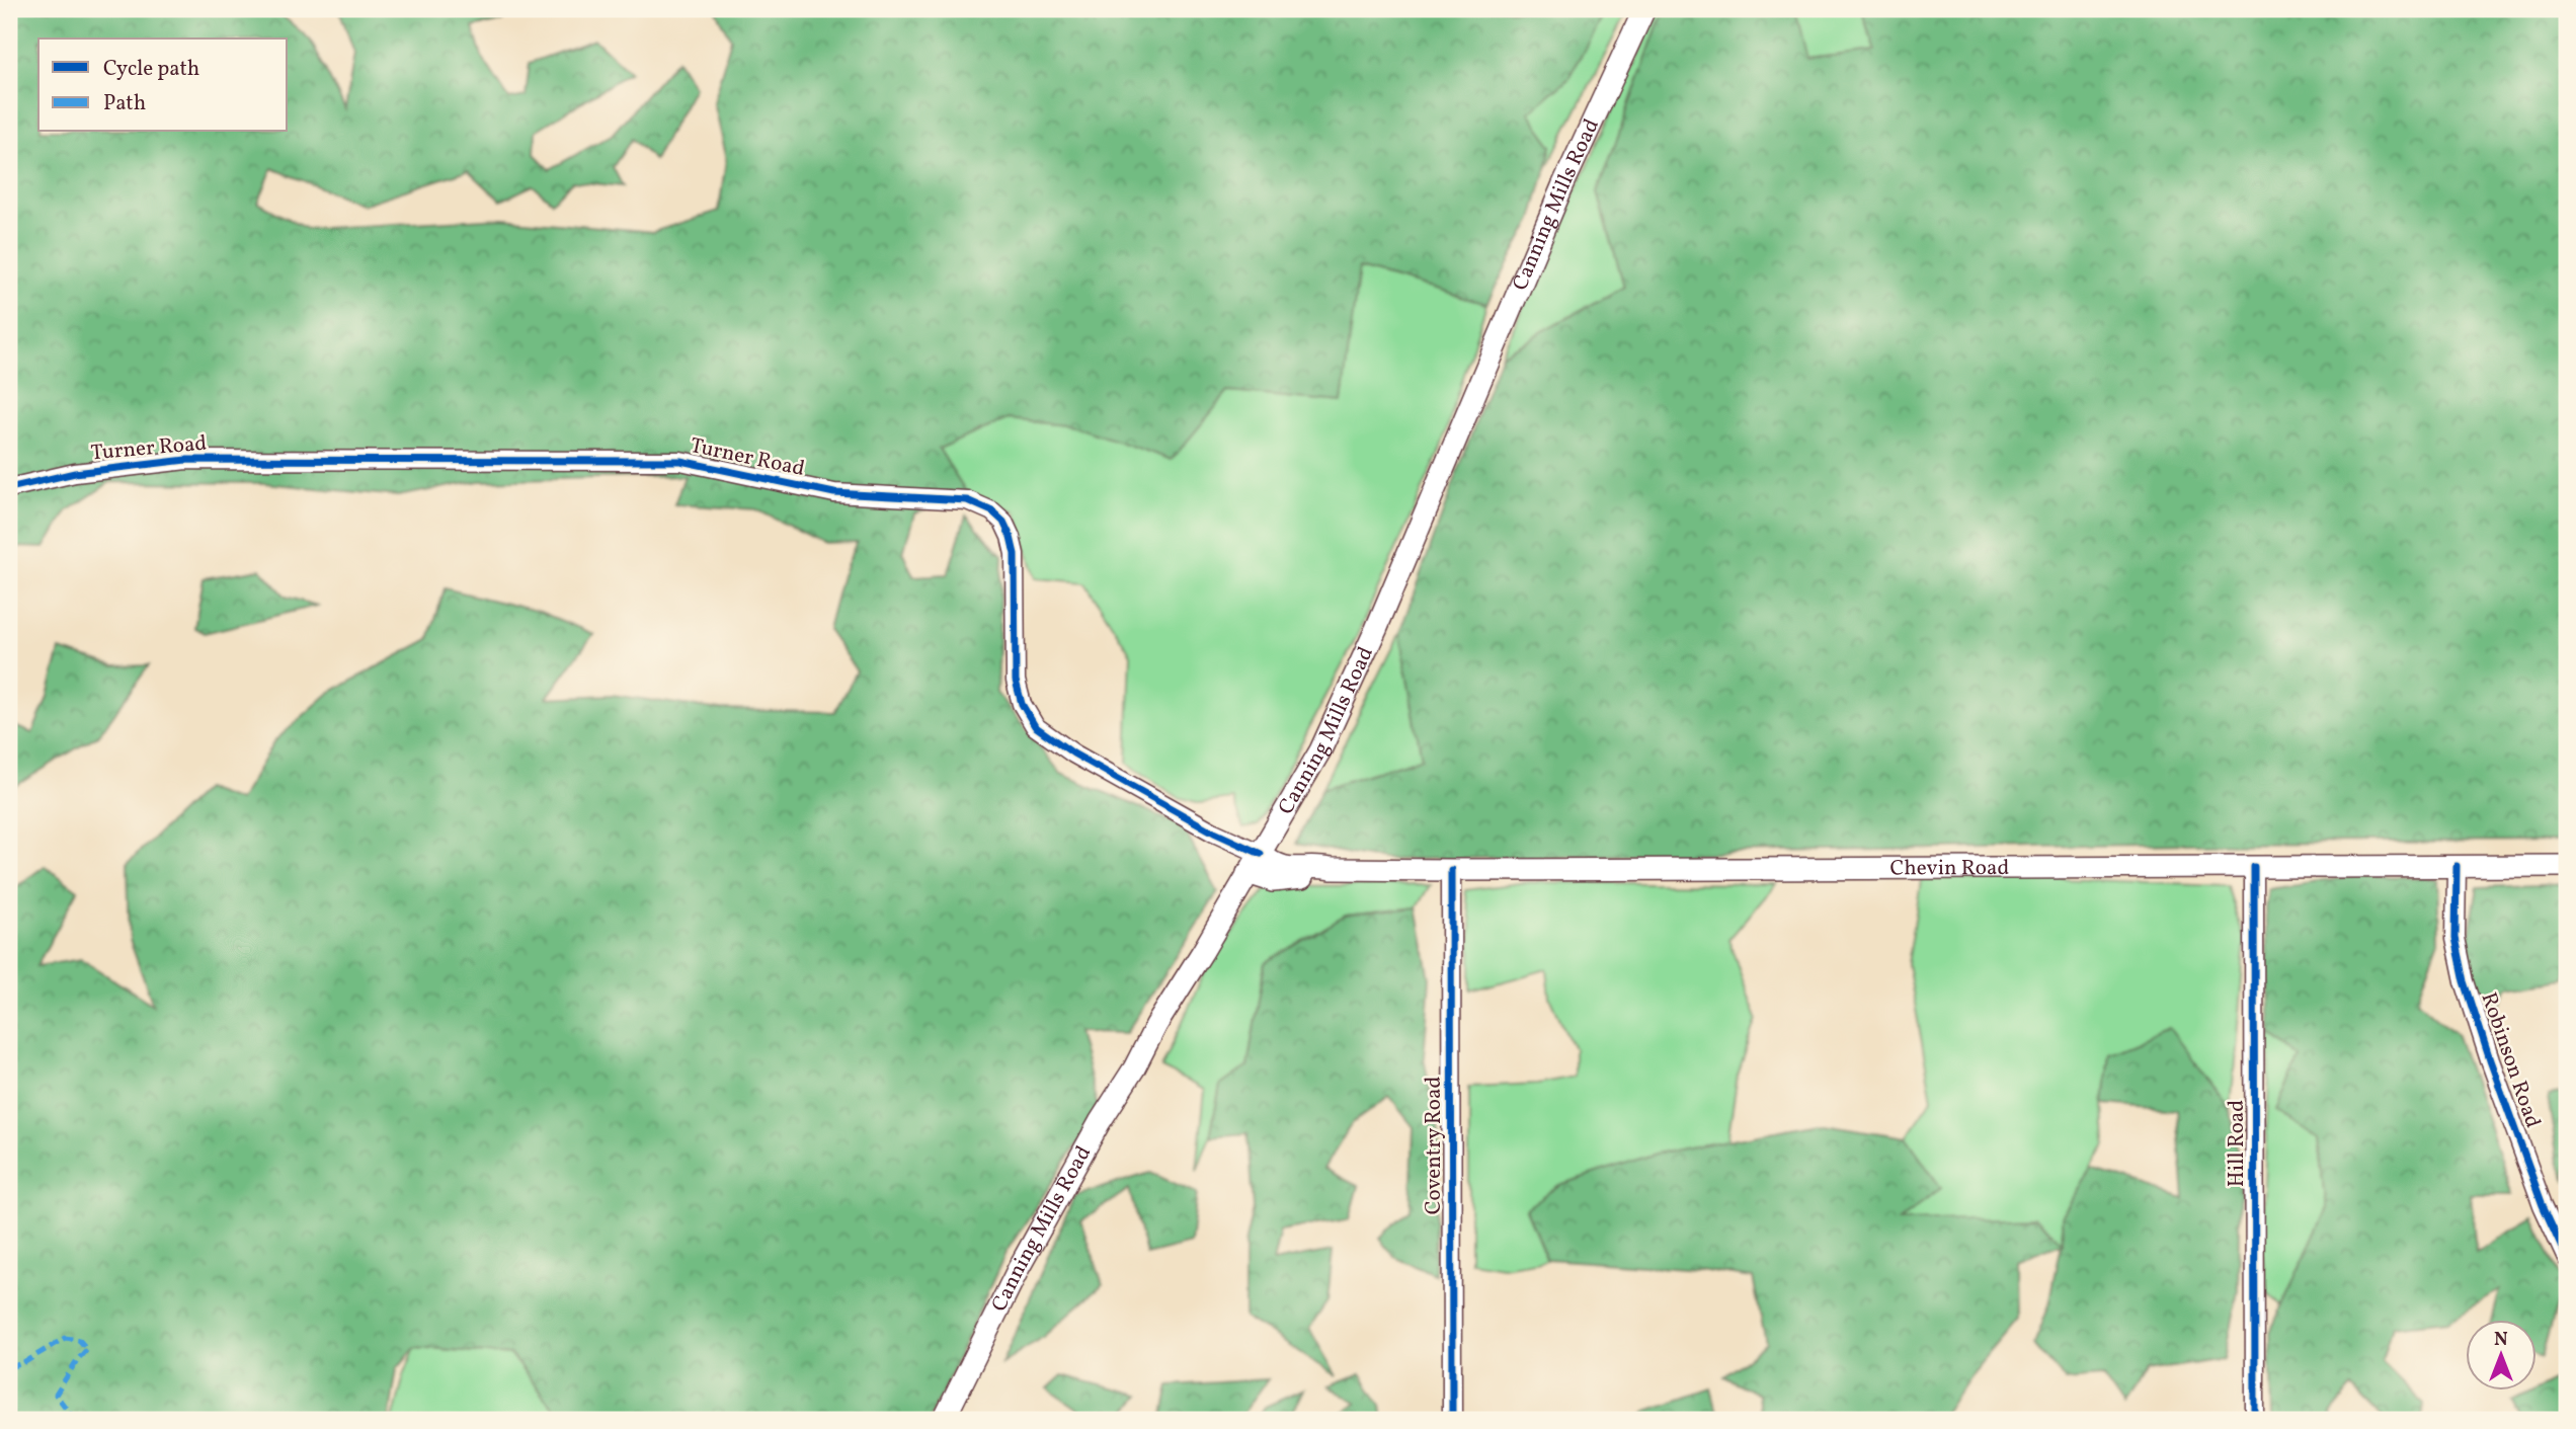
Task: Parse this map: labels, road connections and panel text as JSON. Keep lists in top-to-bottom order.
{
  "streets": {
    "main road": ["Canning Mills Road", "Chevin Road"],
    "street": [
      "Turner Road",
      "Robinson Road",
      "Hill Road",
      "Coventry Road"
    ]
  },
  "crossings": [
    ["Canning Mills Road", "Turner Road"],
    ["Canning Mills Road", "Chevin Road"],
    ["Turner Road", "Chevin Road"],
    ["Chevin Road", "Robinson Road"],
    ["Chevin Road", "Hill Road"],
    ["Chevin Road", "Coventry Road"]
  ],
  "legend": ["Cycle path", "Path"],
  "north": "top"
}
